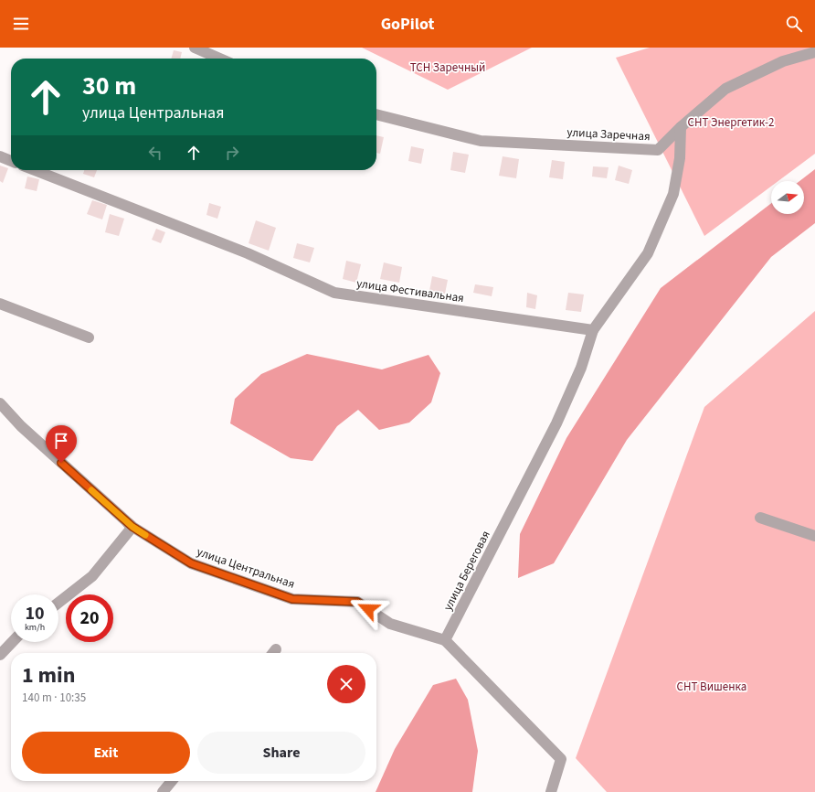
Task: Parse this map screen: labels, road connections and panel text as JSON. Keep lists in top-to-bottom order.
{
  "streets": {
    "street": [
      "улица Заречная",
      "улица Фестивальная",
      "улица Центральная",
      "улица Береговая"
    ]
  },
  "crossings": [
    ["улица Фестивальная", "улица Береговая"],
    ["улица Центральная", "улица Береговая"]
  ],
  "parks": ["ТСН Заречный", "СНТ Энергетик-2", "СНТ Вишенка"],
  "north": "right",
  "page": {
    "header": "GoPilot",
    "turn": ["30 m", "улица Центральная"],
    "speed": "10 km/h",
    "limit": "20",
    "heading": ["1 min", "140 m · 10:35"],
    "buttons": ["Exit", "Share"]
  }
}
